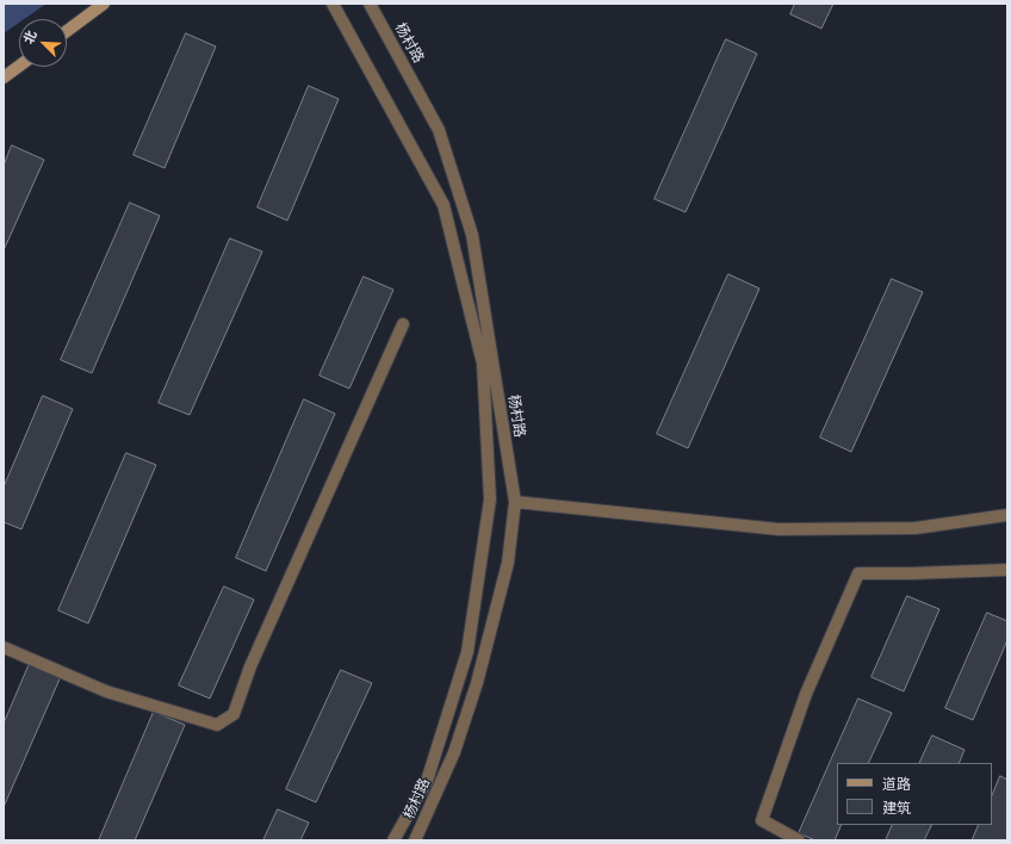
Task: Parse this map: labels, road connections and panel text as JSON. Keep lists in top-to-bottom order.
{
  "streets": {
    "street": ["杨村路"]
  },
  "legend": ["道路", "建筑"],
  "north": "top left"
}
